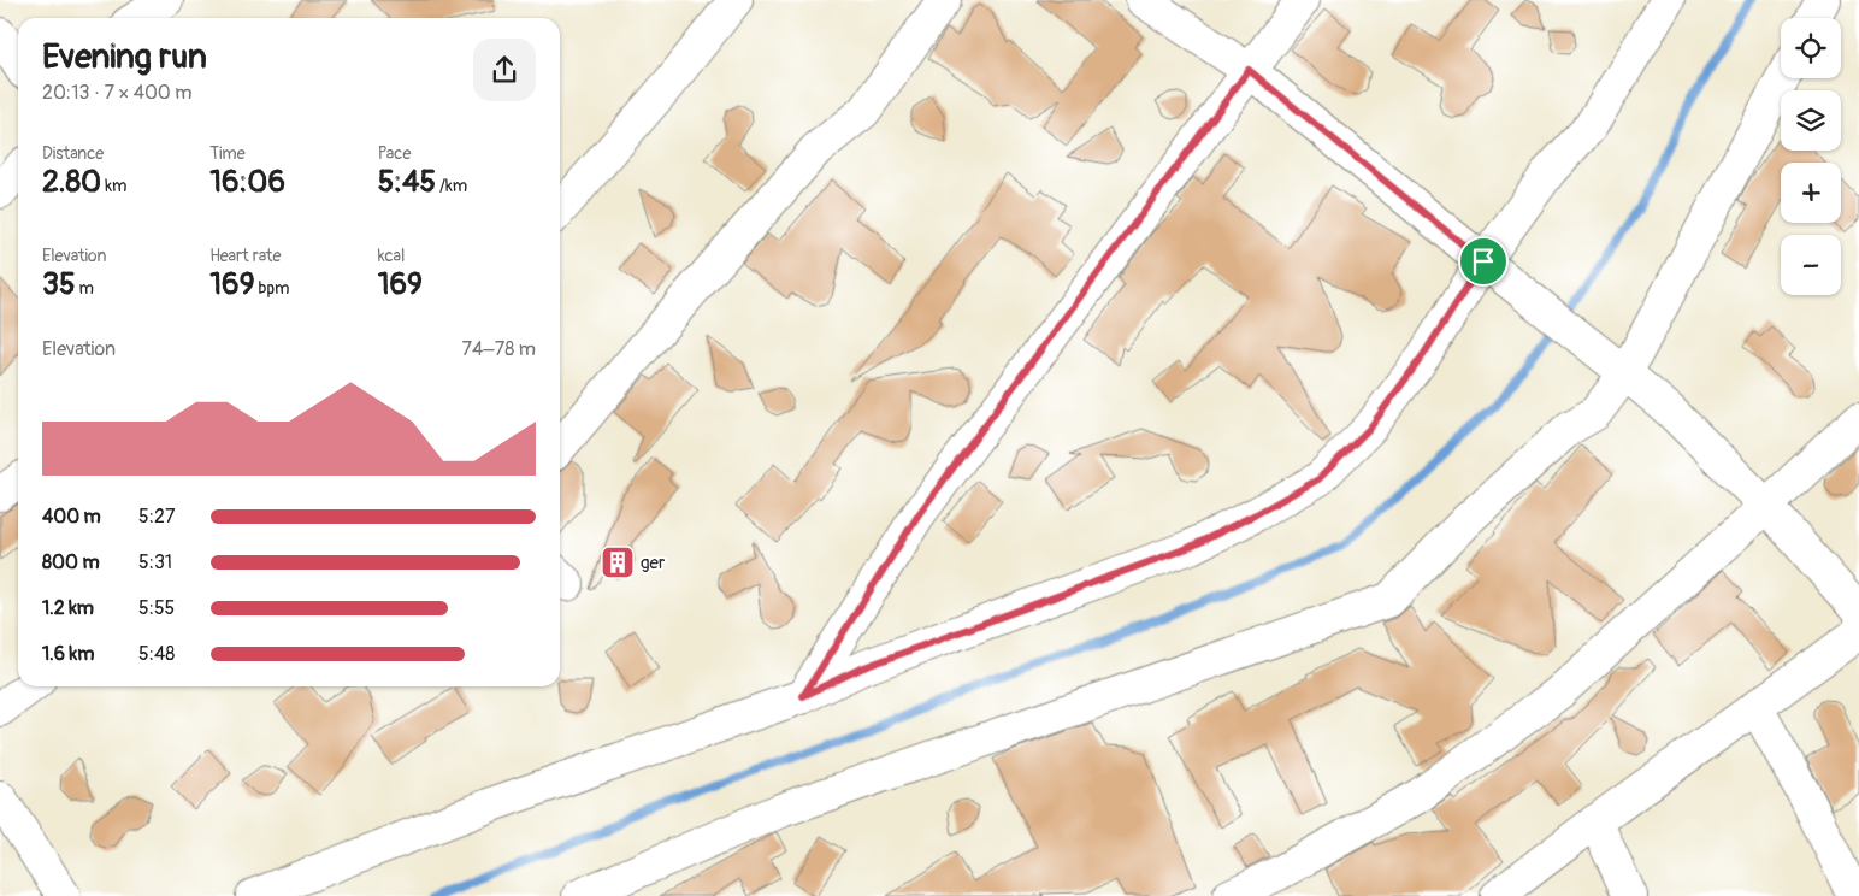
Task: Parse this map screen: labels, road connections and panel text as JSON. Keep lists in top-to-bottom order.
{
  "places": {
    "building": ["ger"]
  },
  "page": {
    "map_buttons": ["+", "−"],
    "heading": ["Evening run", "20:13 · 7 × 400 m"],
    "stats": [
      ["Distance", "2.80 km"],
      ["Time", "16:06"],
      ["Pace", "5:45 /km"],
      ["Elevation", "35 m"],
      ["Heart rate", "169 bpm"],
      ["kcal", "169"]
    ],
    "chart": ["Elevation", "74–78 m"],
    "list": [
      {
        "name": "400 m",
        "note": "5:27"
      },
      {
        "name": "800 m",
        "note": "5:31"
      },
      {
        "name": "1.2 km",
        "note": "5:55"
      },
      {
        "name": "1.6 km",
        "note": "5:48"
      }
    ]
  }
}
